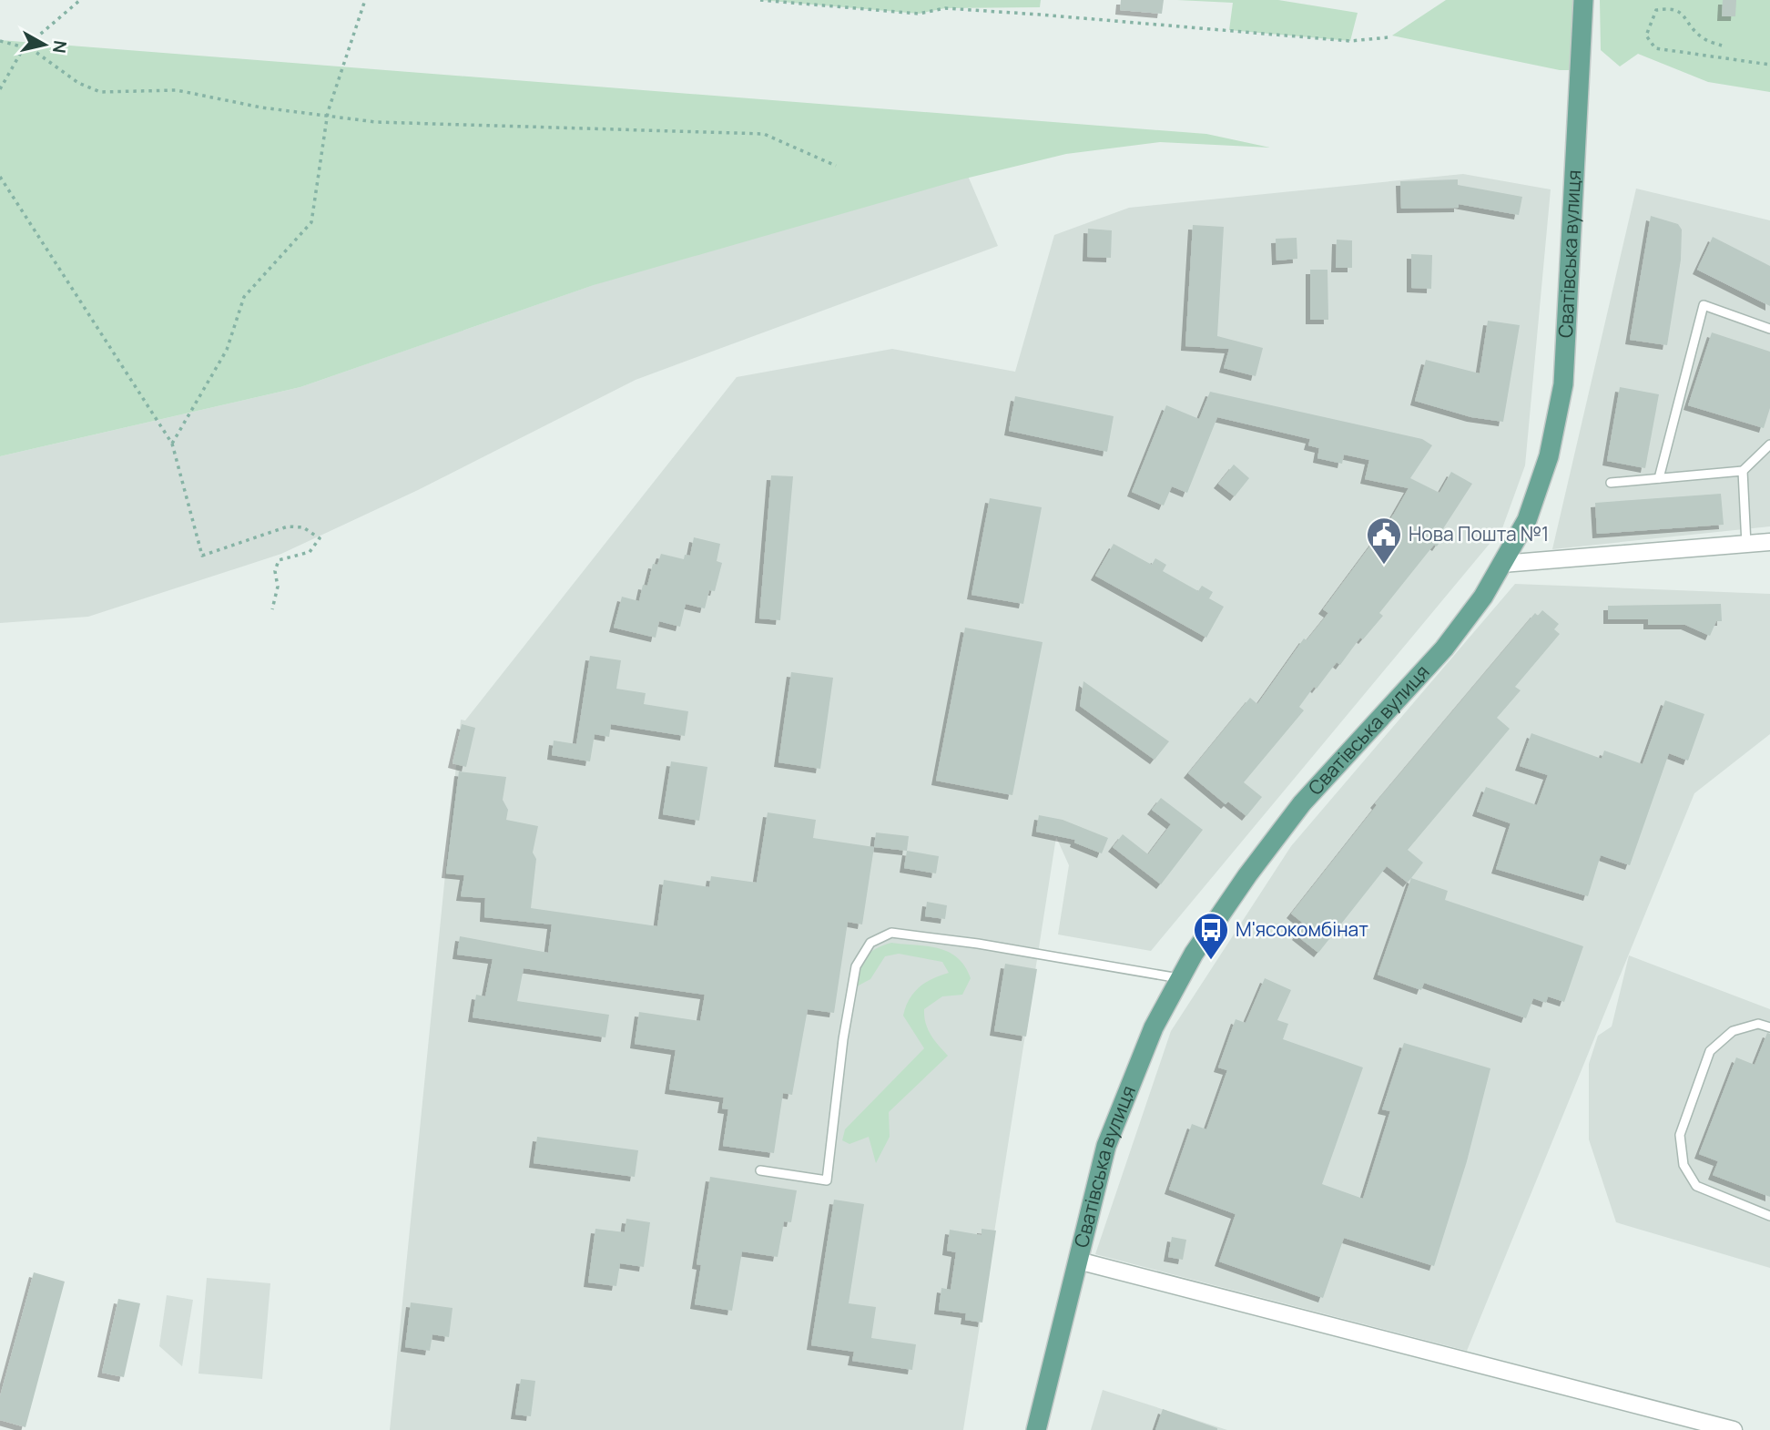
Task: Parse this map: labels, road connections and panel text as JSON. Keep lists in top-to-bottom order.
{
  "streets": {
    "main road": ["Сватівська вулиця"]
  },
  "places": {
    "public building": ["Нова Пошта №1"],
    "bus stop": ["М'ясокомбінат"]
  },
  "north": "right"
}
